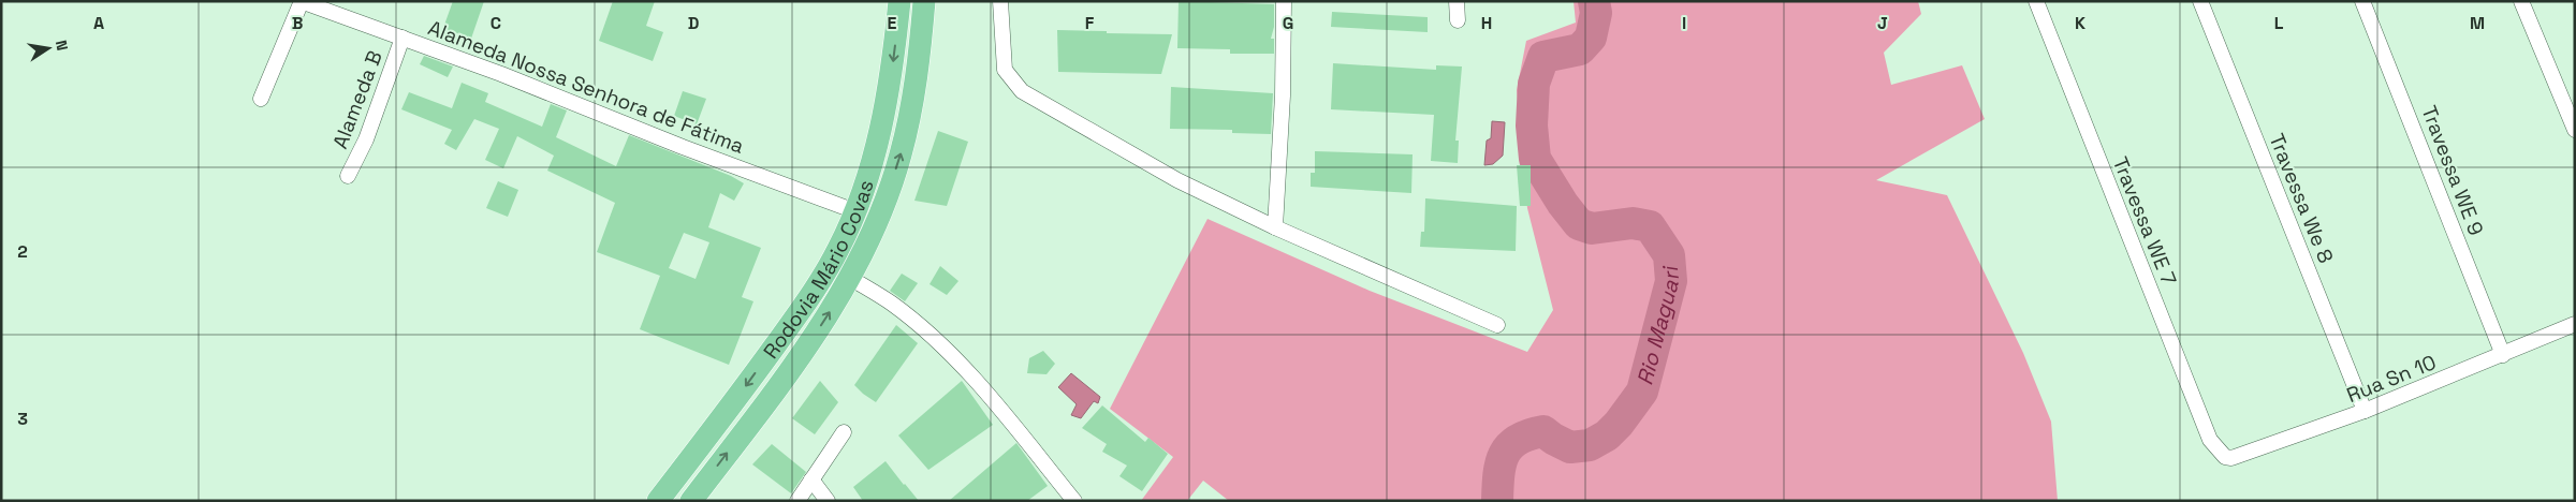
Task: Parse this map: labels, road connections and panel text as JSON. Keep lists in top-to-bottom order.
{
  "streets": {
    "main road": ["Rodovia Mário Covas"],
    "street": [
      "Alameda Nossa Senhora de Fátima",
      "Alameda B",
      "Travessa WE 9",
      "Travessa We 8",
      "Travessa WE 7",
      "Rua Sn 10"
    ]
  },
  "crossings": [
    ["Alameda Nossa Senhora de Fátima", "Alameda B"],
    ["Alameda Nossa Senhora de Fátima", "Rodovia Mário Covas"],
    ["Travessa WE 9", "Rua Sn 10"],
    ["Travessa We 8", "Rua Sn 10"],
    ["Travessa WE 7", "Rua Sn 10"]
  ],
  "water": ["Rio Maguari"],
  "north": "right",
  "grid": {
    "columns": [
      "A",
      "B",
      "C",
      "D",
      "E",
      "F",
      "G",
      "H",
      "I",
      "J",
      "K",
      "L",
      "M"
    ],
    "rows": ["2", "3"]
  }
}
